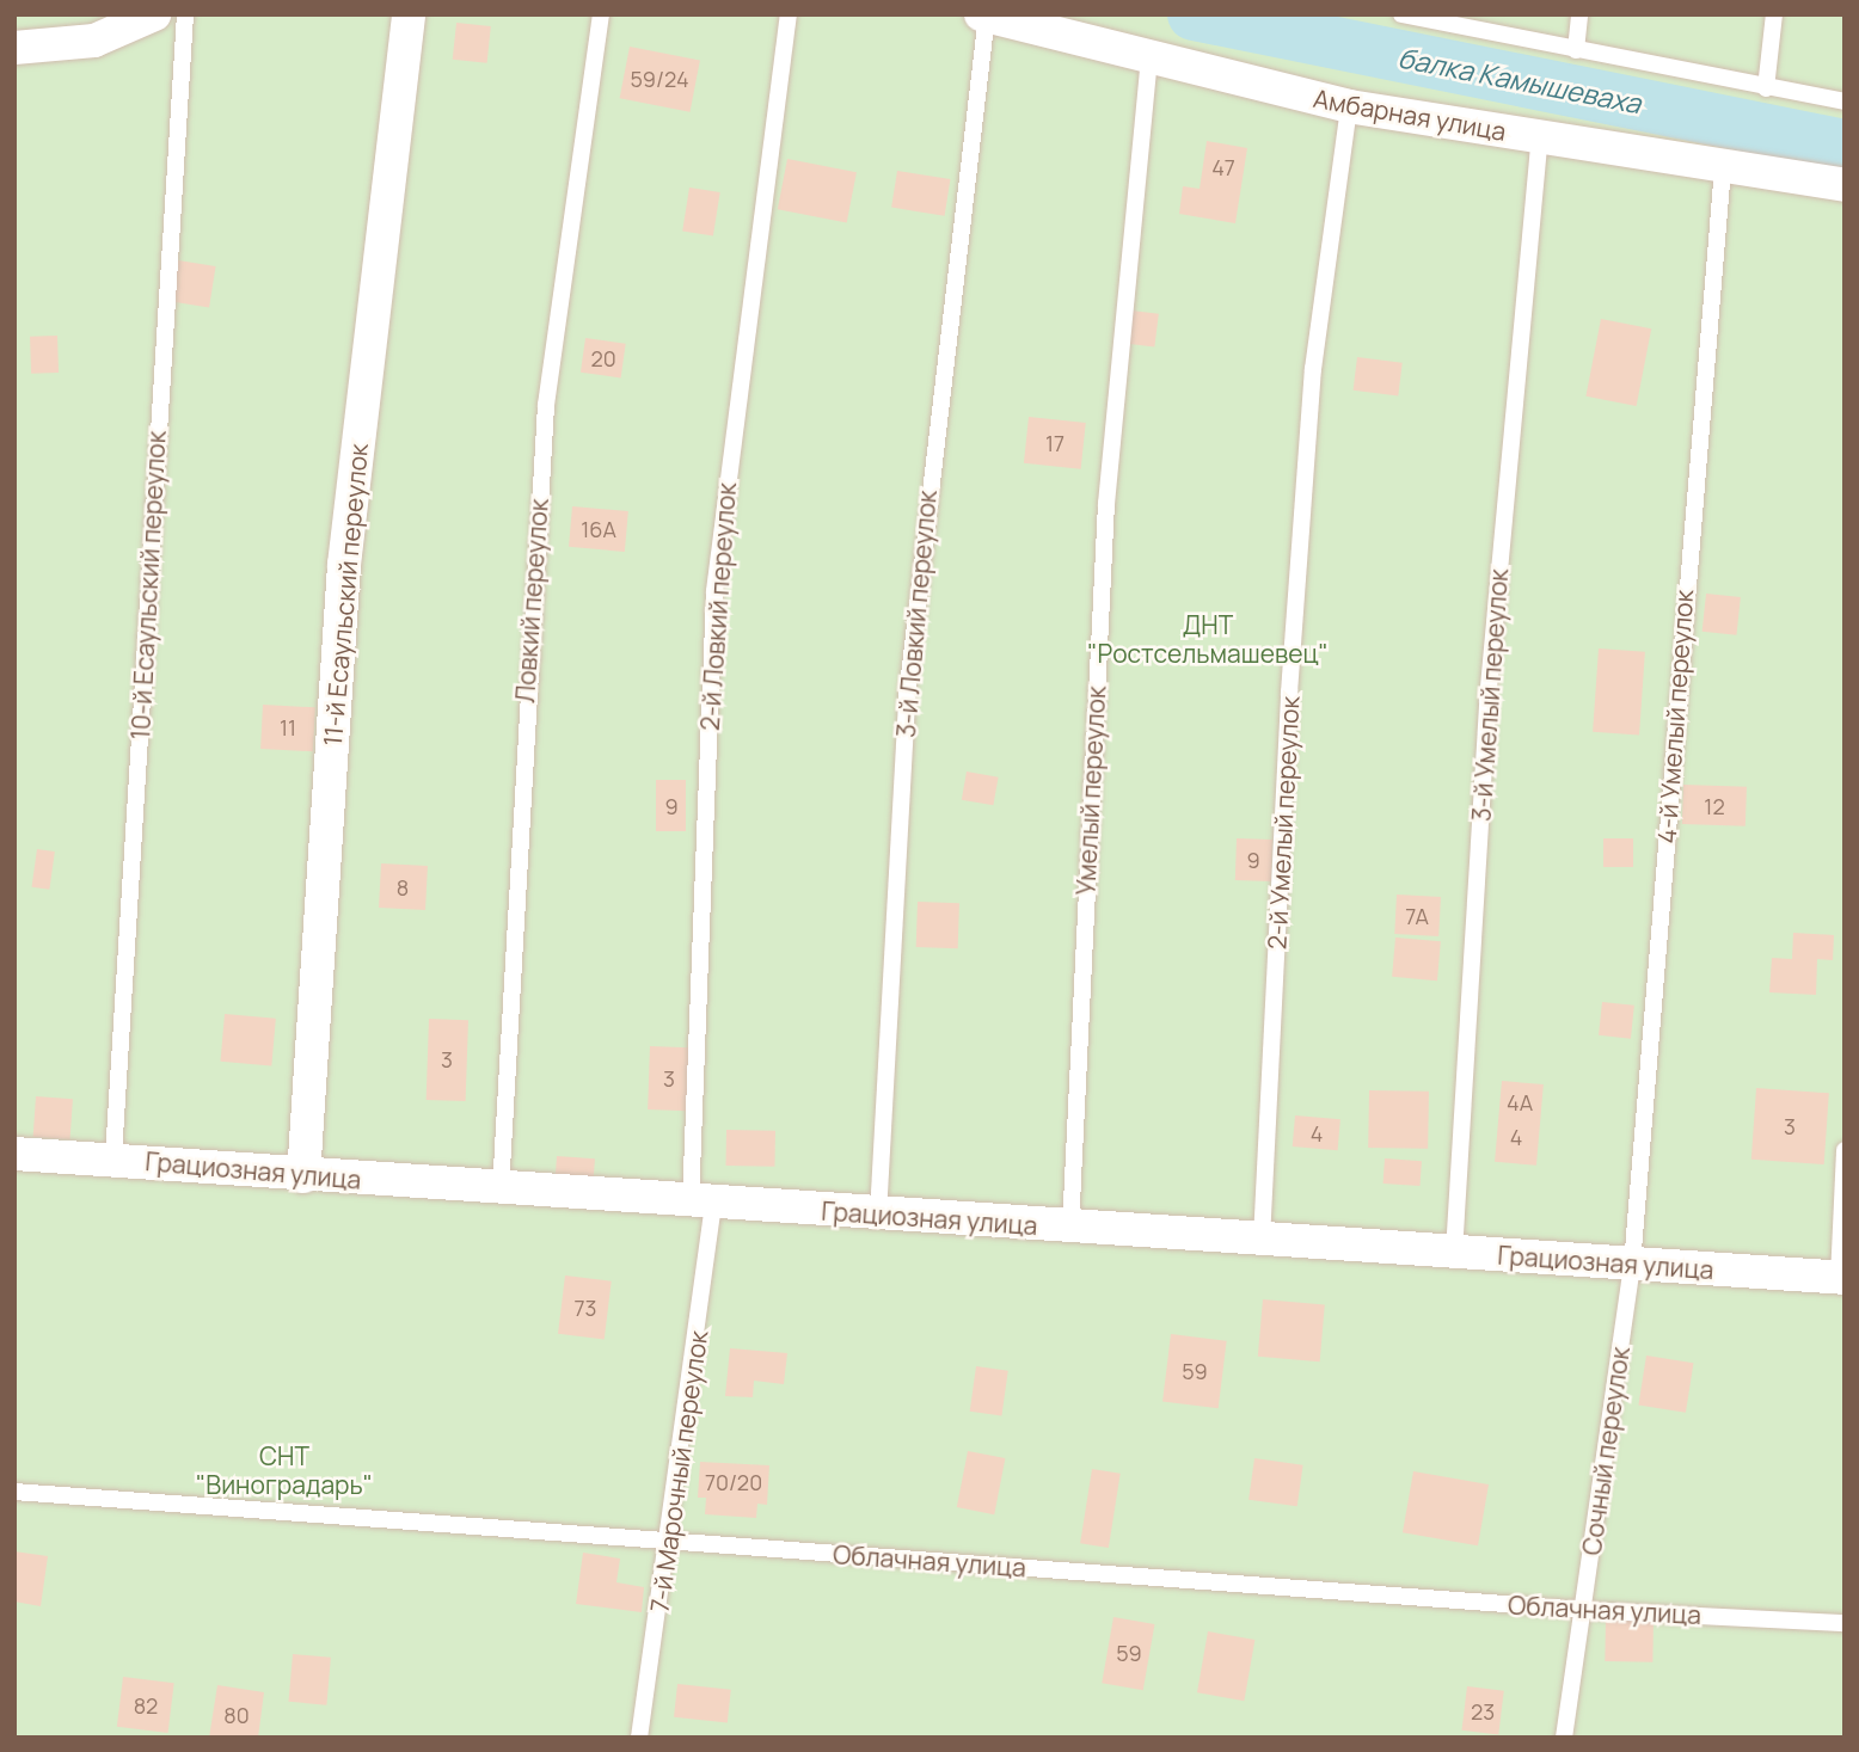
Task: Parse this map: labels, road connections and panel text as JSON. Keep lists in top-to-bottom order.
{
  "streets": {
    "street": ["Амбарная улица", "11-й Есаульский переулок", "Грациозная улица"],
    "lane": [
      "10-й Есаульский переулок",
      "Ловкий переулок",
      "2-й Ловкий переулок",
      "3-й Ловкий переулок",
      "3-й Умелый переулок",
      "4-й Умелый переулок",
      "Умелый переулок",
      "2-й Умелый переулок",
      "Сочный переулок",
      "7-й Марочный переулок",
      "Облачная улица"
    ]
  },
  "crossings": [
    ["Амбарная улица", "3-й Ловкий переулок"],
    ["Амбарная улица", "3-й Умелый переулок"],
    ["Амбарная улица", "4-й Умелый переулок"],
    ["Амбарная улица", "Умелый переулок"],
    ["Амбарная улица", "2-й Умелый переулок"],
    ["10-й Есаульский переулок", "Грациозная улица"],
    ["11-й Есаульский переулок", "Грациозная улица"],
    ["Ловкий переулок", "Грациозная улица"],
    ["2-й Ловкий переулок", "Грациозная улица"],
    ["2-й Ловкий переулок", "7-й Марочный переулок"],
    ["3-й Ловкий переулок", "Грациозная улица"],
    ["3-й Умелый переулок", "Грациозная улица"],
    ["4-й Умелый переулок", "Грациозная улица"],
    ["4-й Умелый переулок", "Сочный переулок"],
    ["Умелый переулок", "Грациозная улица"],
    ["2-й Умелый переулок", "Грациозная улица"],
    ["Грациозная улица", "Сочный переулок"],
    ["Грациозная улица", "7-й Марочный переулок"],
    ["Сочный переулок", "Облачная улица"],
    ["7-й Марочный переулок", "Облачная улица"]
  ],
  "water": ["балка Камышеваха"],
  "parks": ["ДНТ \"Ростсельмашевец\"", "СНТ \"Виноградарь\""],
  "house_numbers": [
    "59/24",
    "47",
    "20",
    "17",
    "16А",
    "11",
    "9",
    "12",
    "9",
    "8",
    "7А",
    "3",
    "3",
    "4А",
    "3",
    "4",
    "4",
    "73",
    "59",
    "70/20",
    "59",
    "82",
    "23",
    "80"
  ]
}
